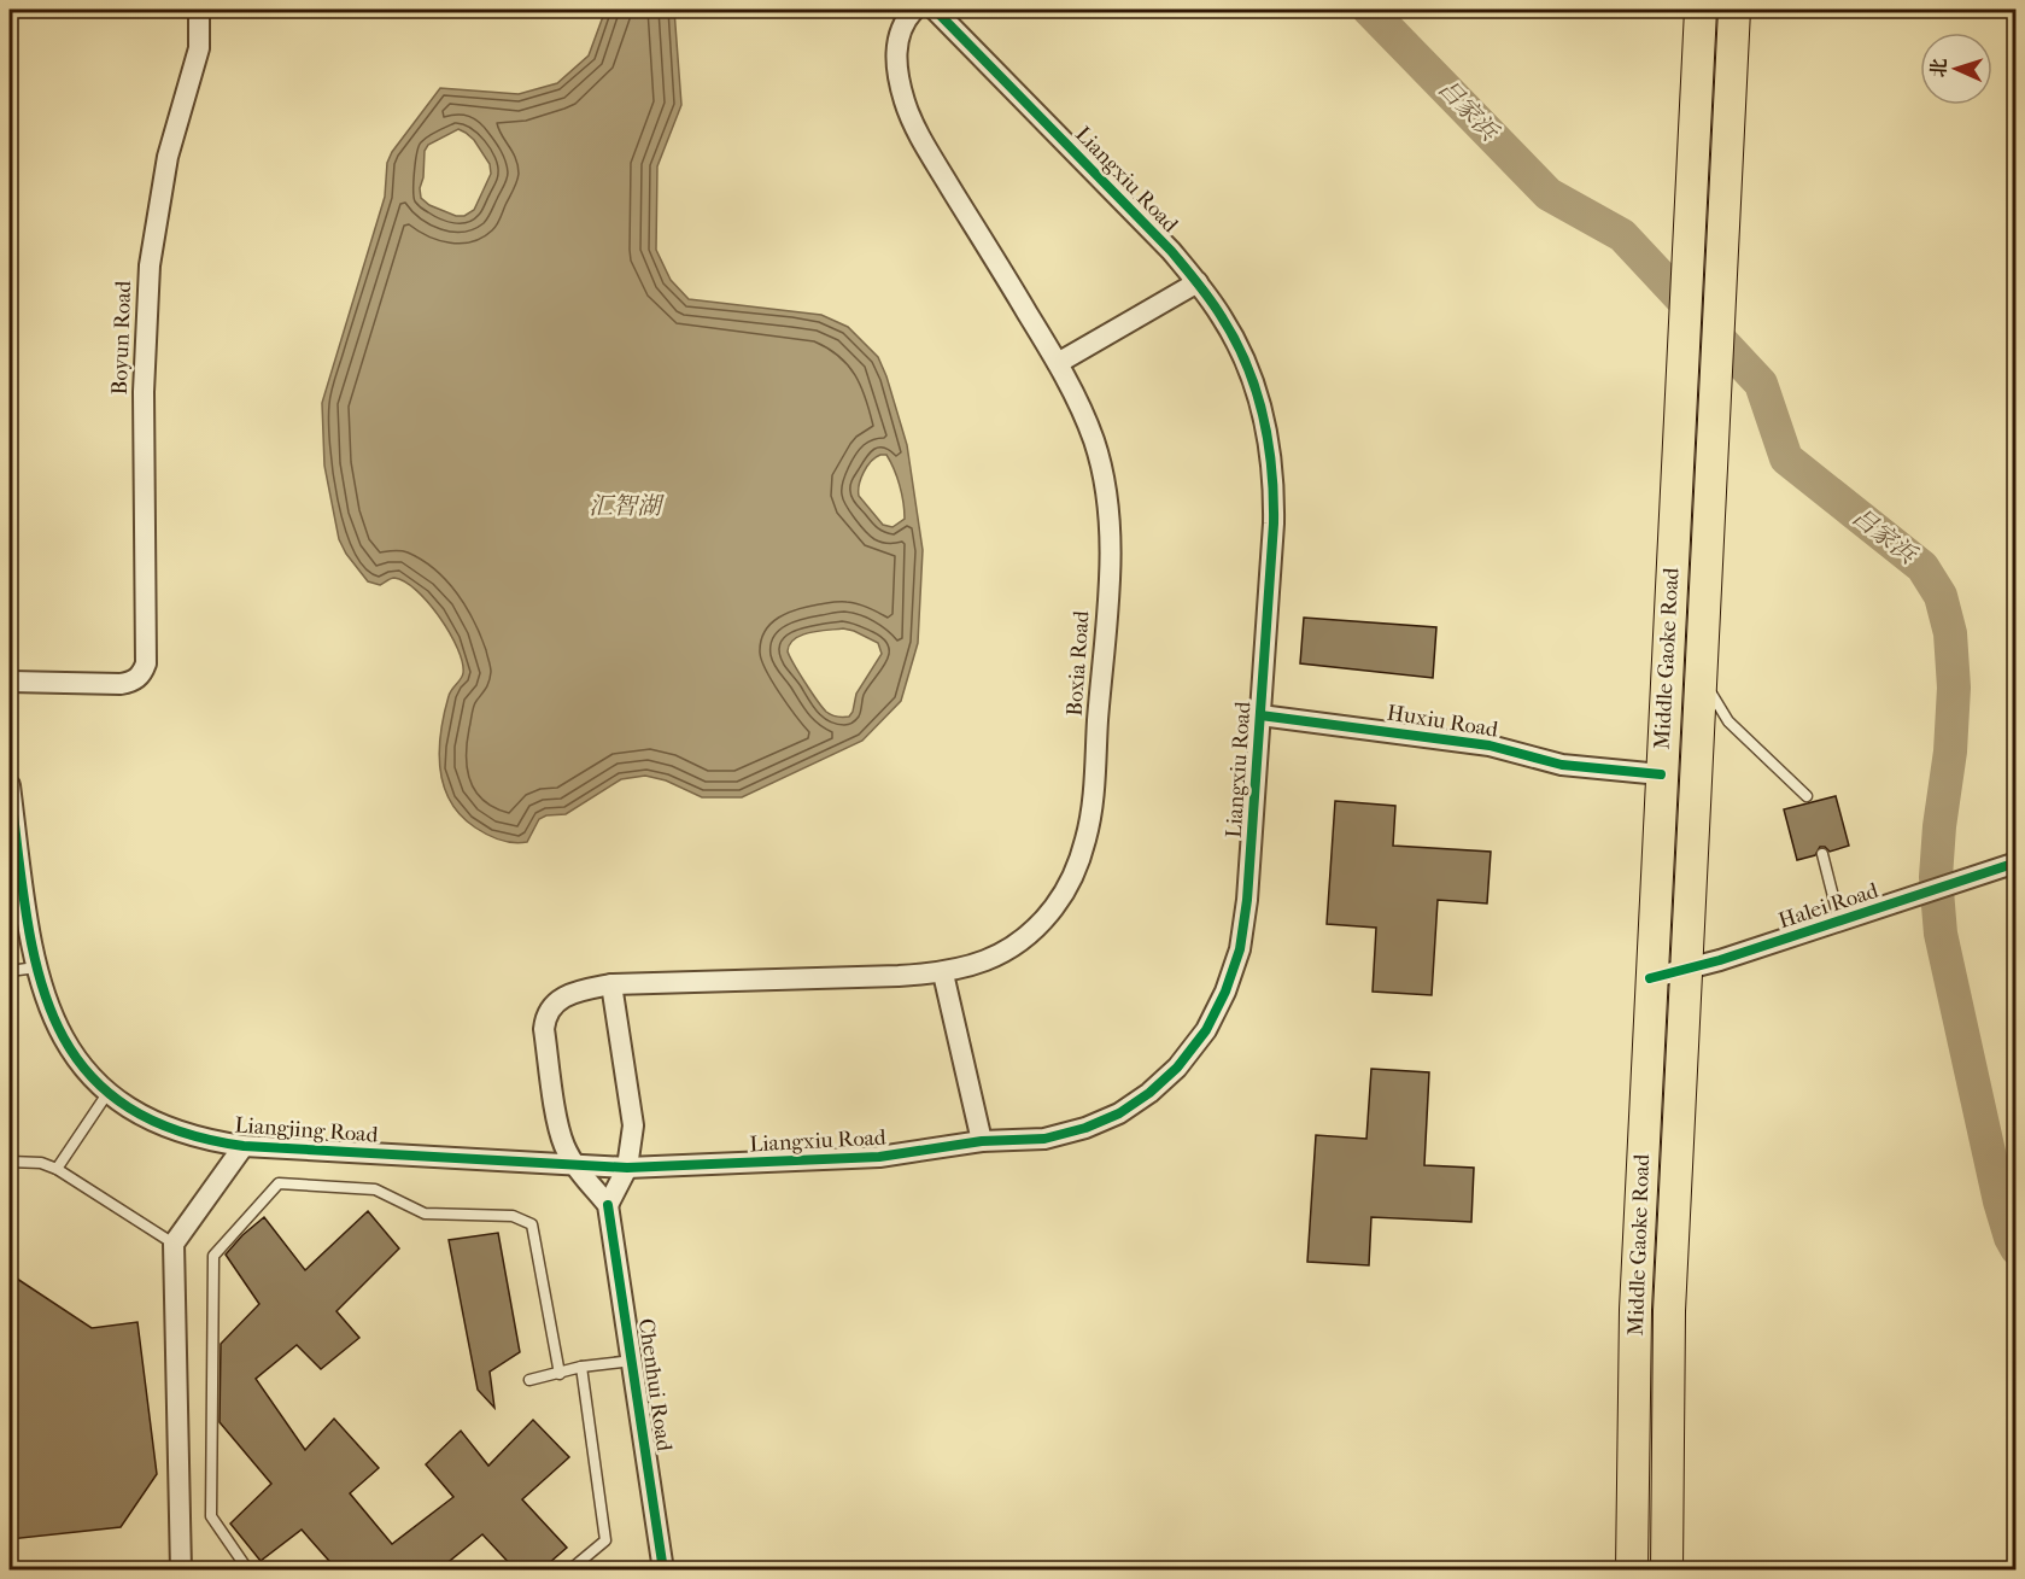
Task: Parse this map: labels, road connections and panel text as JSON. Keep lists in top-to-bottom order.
{
  "streets": {
    "main road": ["Middle Gaoke Road"],
    "street": [
      "Liangxiu Road",
      "Boyun Road",
      "Boxia Road",
      "Huxiu Road",
      "Halei Road",
      "Liangjing Road",
      "Chenhui Road"
    ]
  },
  "crossings": [
    ["Liangxiu Road", "Huxiu Road"],
    ["Liangxiu Road", "Liangjing Road"],
    ["Middle Gaoke Road", "Huxiu Road"],
    ["Middle Gaoke Road", "Halei Road"]
  ],
  "water": ["吕家浜", "汇智湖"],
  "north": "left"
}
